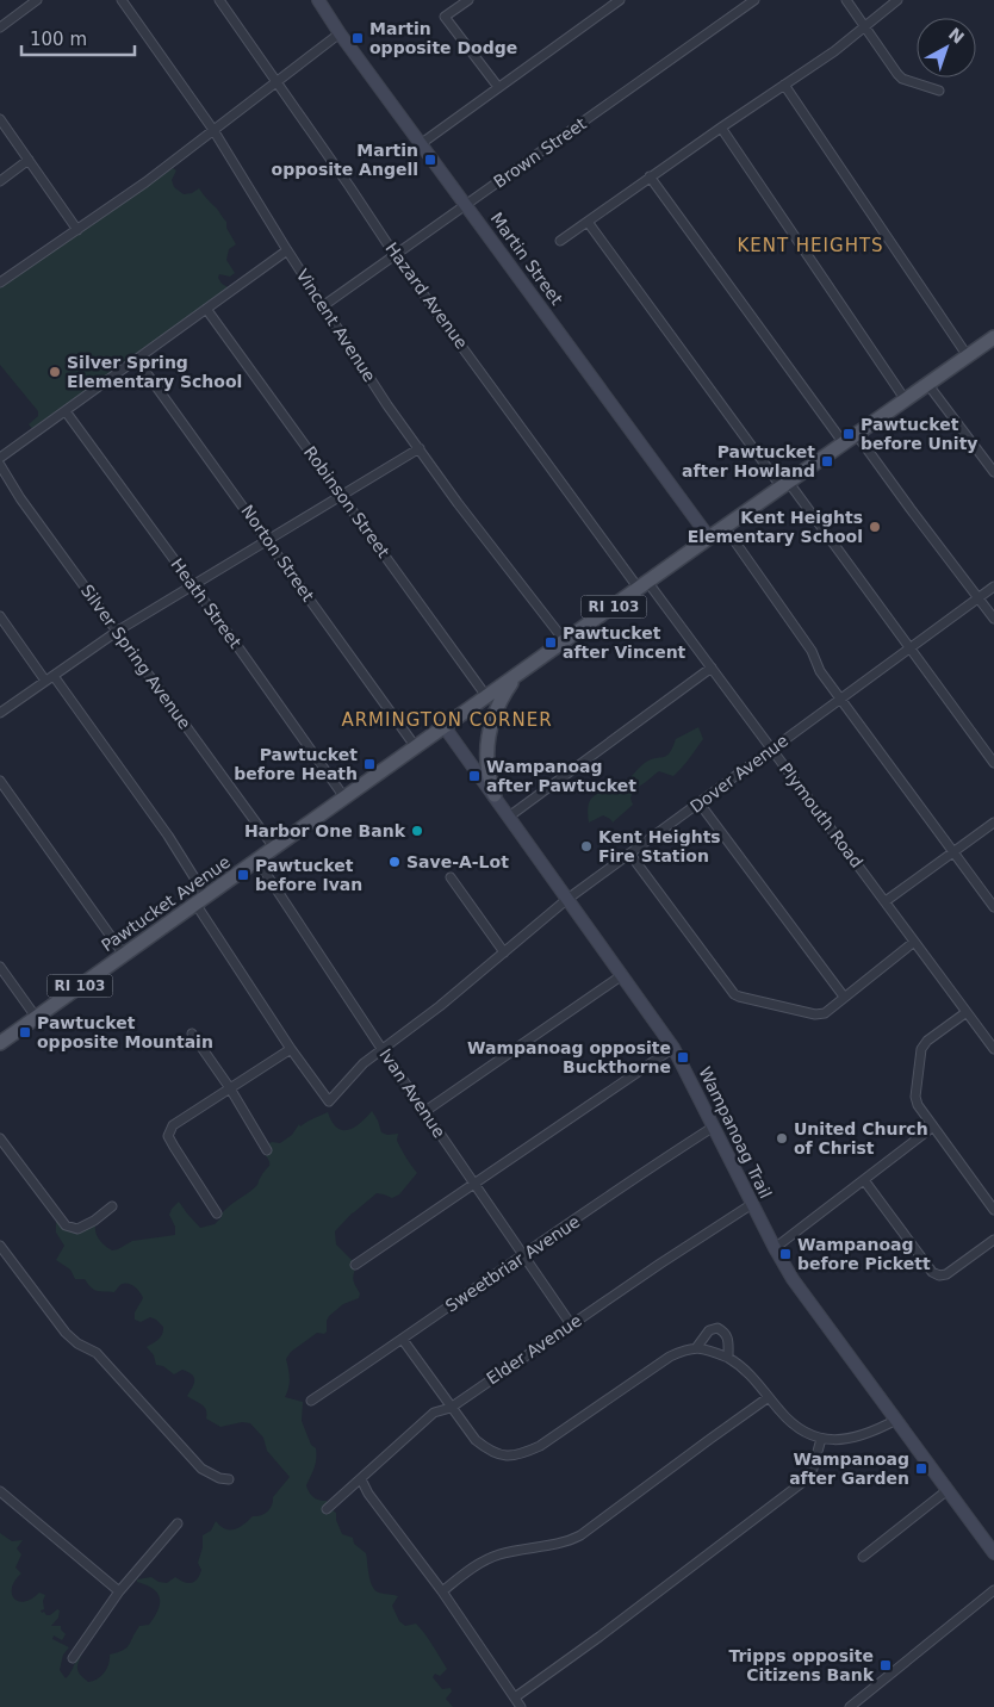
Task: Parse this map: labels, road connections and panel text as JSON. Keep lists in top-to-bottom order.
{
  "streets": {
    "main road": [
      "Martin Street",
      "RI 103",
      "Pawtucket Avenue",
      "Wampanoag Trail"
    ],
    "street": [
      "Brown Street",
      "Hazard Avenue",
      "Vincent Avenue",
      "Robinson Street",
      "Norton Street",
      "Heath Street",
      "Silver Spring Avenue",
      "Dover Avenue",
      "Plymouth Road",
      "Ivan Avenue",
      "Sweetbriar Avenue",
      "Elder Avenue"
    ]
  },
  "crossings": [
    ["Brown Street", "Martin Street"],
    ["Brown Street", "Hazard Avenue"],
    ["Brown Street", "Vincent Avenue"],
    ["Martin Street", "Pawtucket Avenue"],
    ["Hazard Avenue", "Plymouth Road"],
    ["Hazard Avenue", "Pawtucket Avenue"],
    ["Vincent Avenue", "Pawtucket Avenue"],
    ["Robinson Street", "Pawtucket Avenue"],
    ["Norton Street", "Pawtucket Avenue"],
    ["Heath Street", "Pawtucket Avenue"],
    ["Silver Spring Avenue", "Pawtucket Avenue"],
    ["Dover Avenue", "Plymouth Road"],
    ["Dover Avenue", "Ivan Avenue"],
    ["Dover Avenue", "Wampanoag Trail"],
    ["Plymouth Road", "Pawtucket Avenue"],
    ["Pawtucket Avenue", "Ivan Avenue"],
    ["Pawtucket Avenue", "Wampanoag Trail"],
    ["Ivan Avenue", "Sweetbriar Avenue"],
    ["Ivan Avenue", "Elder Avenue"],
    ["Wampanoag Trail", "Sweetbriar Avenue"],
    ["Wampanoag Trail", "Elder Avenue"]
  ],
  "districts": ["KENT HEIGHTS", "ARMINGTON CORNER"],
  "places": {
    "transit": [
      "Martin opposite Dodge",
      "Martin opposite Angell",
      "Pawtucket before Unity",
      "Pawtucket after Howland",
      "Pawtucket after Vincent",
      "Pawtucket before Heath",
      "Wampanoag after Pawtucket",
      "Pawtucket before Ivan",
      "Pawtucket opposite Mountain",
      "Wampanoag opposite Buckthorne",
      "Wampanoag before Pickett",
      "Wampanoag after Garden",
      "Tripps opposite Citizens Bank"
    ],
    "other": [
      "Silver Spring Elementary School",
      "Kent Heights Elementary School",
      "Harbor One Bank",
      "Kent Heights Fire Station",
      "Save-A-Lot",
      "United Church of Christ"
    ]
  },
  "scale_bar": "100 m",
  "north": "top right"
}
